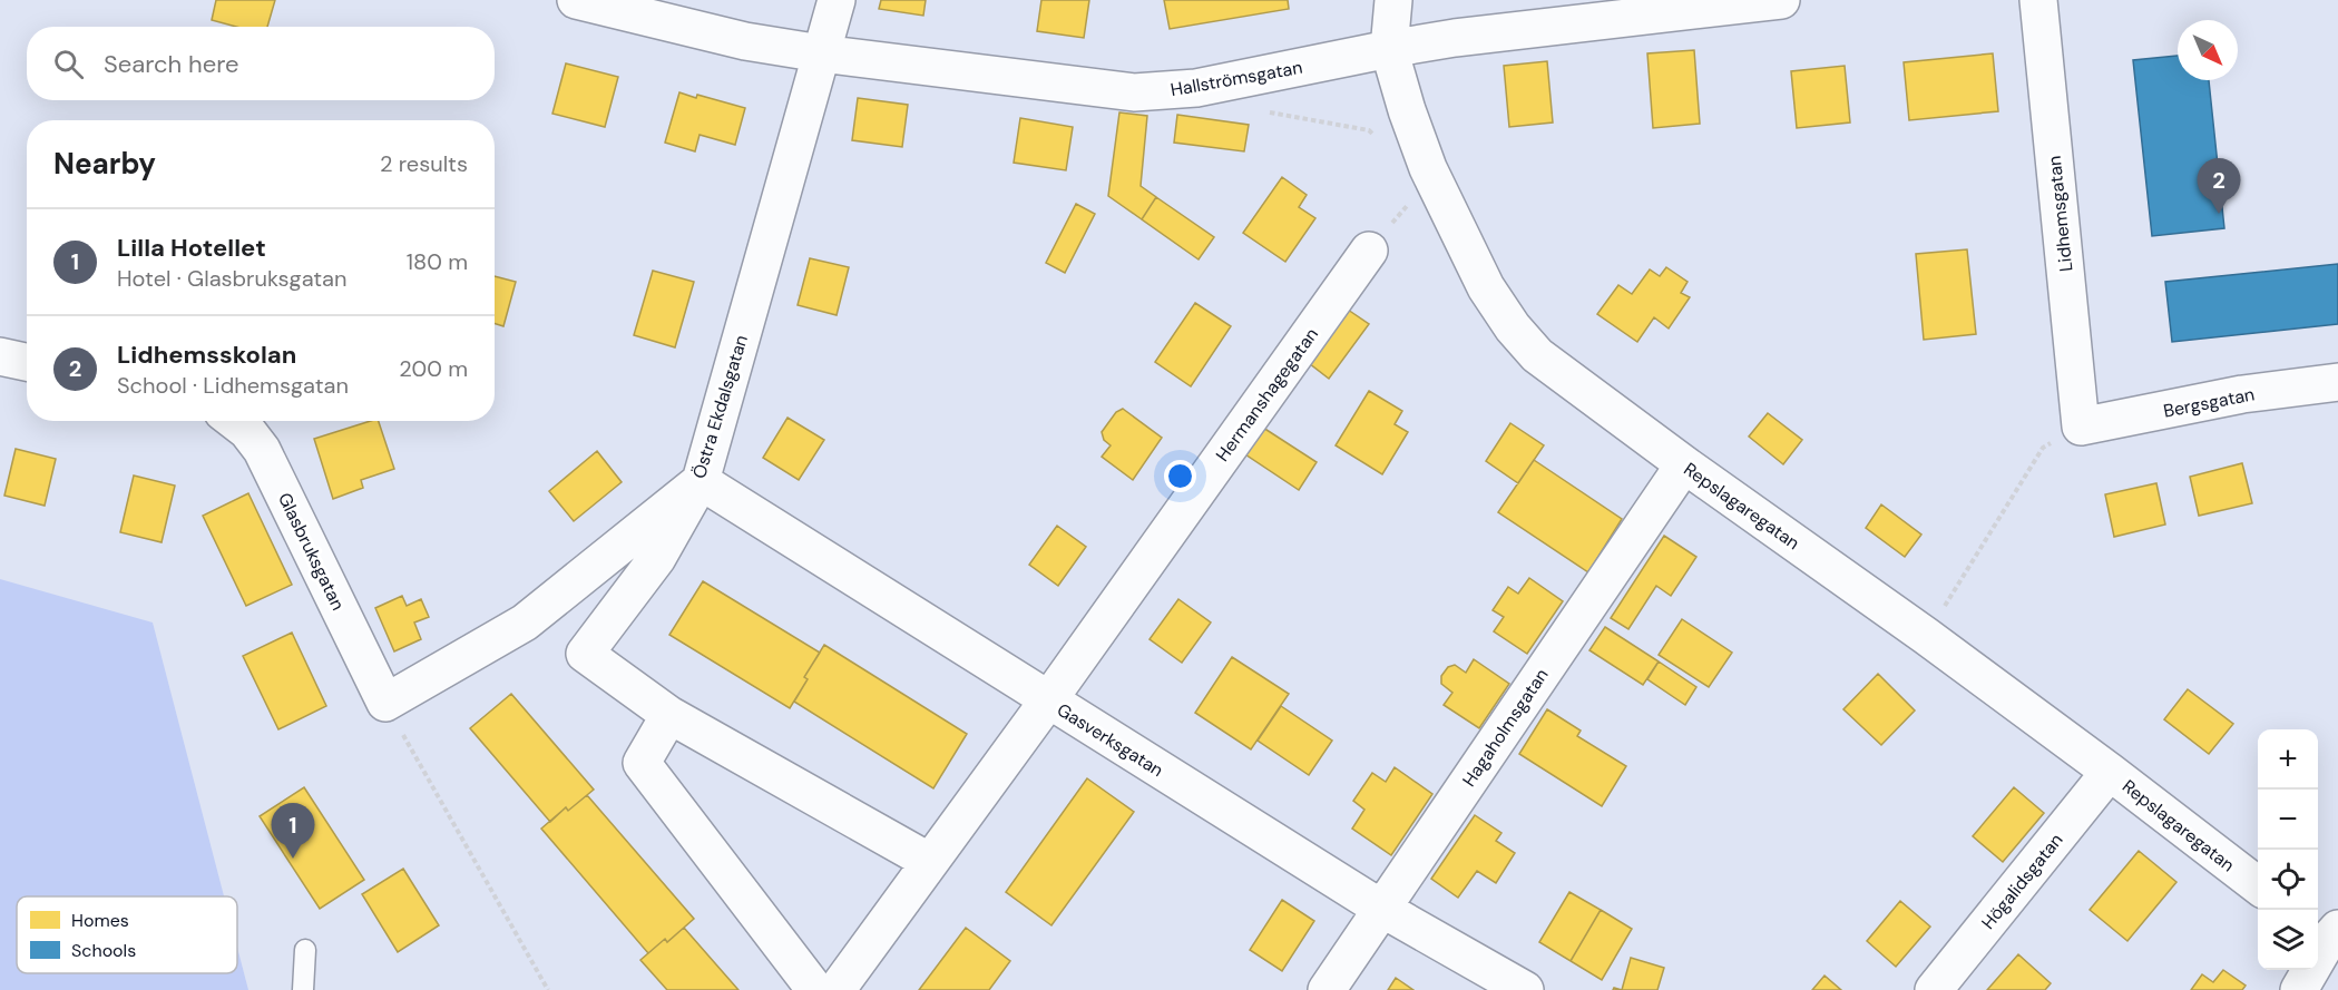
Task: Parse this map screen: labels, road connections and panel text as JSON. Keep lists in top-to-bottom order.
{
  "streets": {
    "street": [
      "Hallströmsgatan",
      "Lidhemsgatan",
      "Hermanshagegatan",
      "Bergsgatan",
      "Östra Ekdalsgatan",
      "Repslagaregatan",
      "Glasbruksgatan",
      "Hagaholmsgatan",
      "Gasverksgatan",
      "Högalidsgatan"
    ]
  },
  "crossings": [
    ["Hallströmsgatan", "Östra Ekdalsgatan"],
    ["Hallströmsgatan", "Repslagaregatan"],
    ["Lidhemsgatan", "Bergsgatan"],
    ["Hermanshagegatan", "Gasverksgatan"],
    ["Östra Ekdalsgatan", "Glasbruksgatan"],
    ["Östra Ekdalsgatan", "Gasverksgatan"],
    ["Repslagaregatan", "Hagaholmsgatan"],
    ["Repslagaregatan", "Högalidsgatan"],
    ["Hagaholmsgatan", "Gasverksgatan"]
  ],
  "legend": ["Homes", "Schools"],
  "north": "bottom right",
  "page": {
    "search": "Search here",
    "heading": ["Nearby", "2 results"],
    "pins": ["2", "1"],
    "list": [
      {
        "mark": "1",
        "name": "Lilla Hotellet",
        "note": "Hotel · Glasbruksgatan",
        "value": "180 m"
      },
      {
        "mark": "2",
        "name": "Lidhemsskolan",
        "note": "School · Lidhemsgatan",
        "value": "200 m"
      }
    ],
    "map_buttons": ["+", "−"]
  }
}
